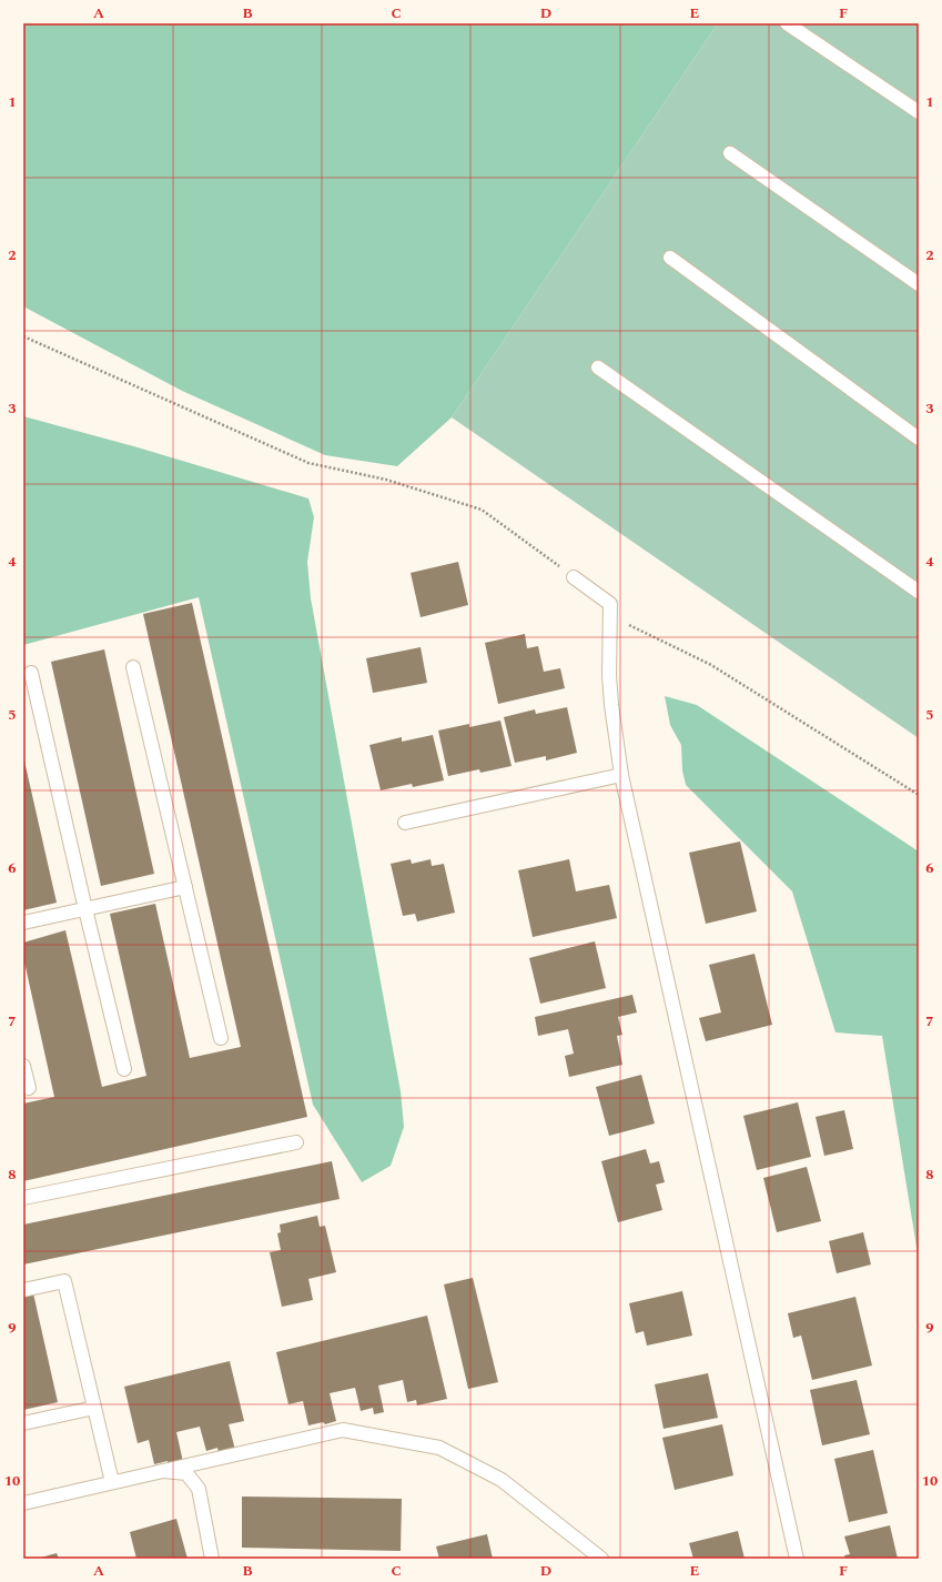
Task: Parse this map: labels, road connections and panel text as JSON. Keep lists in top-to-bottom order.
{
  "grid": {
    "columns": [
      "A",
      "B",
      "C",
      "D",
      "E",
      "F"
    ],
    "rows": [
      "1",
      "2",
      "3",
      "4",
      "5",
      "6",
      "7",
      "8",
      "9",
      "10"
    ]
  }
}
